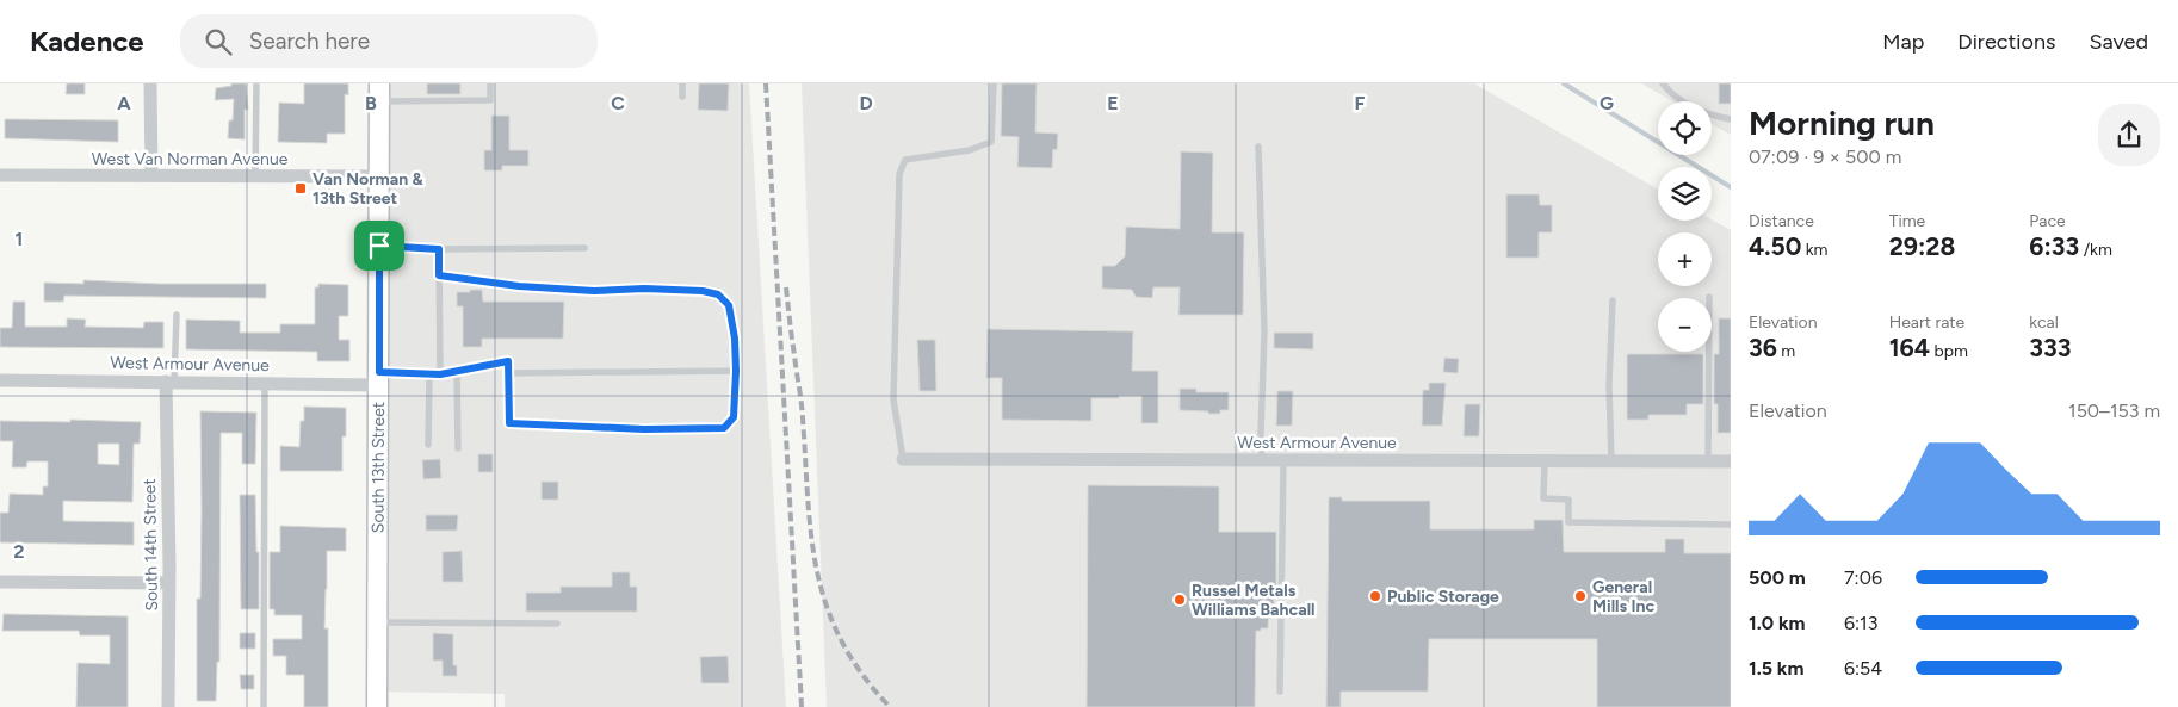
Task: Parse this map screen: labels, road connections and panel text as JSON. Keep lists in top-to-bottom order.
{
  "streets": {
    "street": [
      "West Van Norman Avenue",
      "West Armour Avenue",
      "South 13th Street",
      "South 14th Street"
    ]
  },
  "crossings": [
    ["West Van Norman Avenue", "South 13th Street"],
    ["West Armour Avenue", "South 13th Street"],
    ["West Armour Avenue", "South 14th Street"]
  ],
  "places": {
    "transit": ["Van Norman & 13th Street"],
    "other": ["Public Storage", "General Mills Inc", "Russel Metals Williams Bahcall"]
  },
  "page": {
    "header": "Kadence",
    "search": "Search here",
    "nav": ["Map", "Directions", "Saved"],
    "heading": ["Morning run", "07:09 · 9 × 500 m"],
    "map_buttons": ["+", "−"],
    "stats": [
      ["Distance", "4.50 km"],
      ["Time", "29:28"],
      ["Pace", "6:33 /km"],
      ["Elevation", "36 m"],
      ["Heart rate", "164 bpm"],
      ["kcal", "333"]
    ],
    "chart": ["Elevation", "150–153 m"],
    "list": [
      {
        "name": "500 m",
        "note": "7:06"
      },
      {
        "name": "1.0 km",
        "note": "6:13"
      },
      {
        "name": "1.5 km",
        "note": "6:54"
      }
    ]
  },
  "grid": {
    "columns": [
      "A",
      "B",
      "C",
      "D",
      "E",
      "F",
      "G"
    ],
    "rows": ["1", "2"]
  }
}
